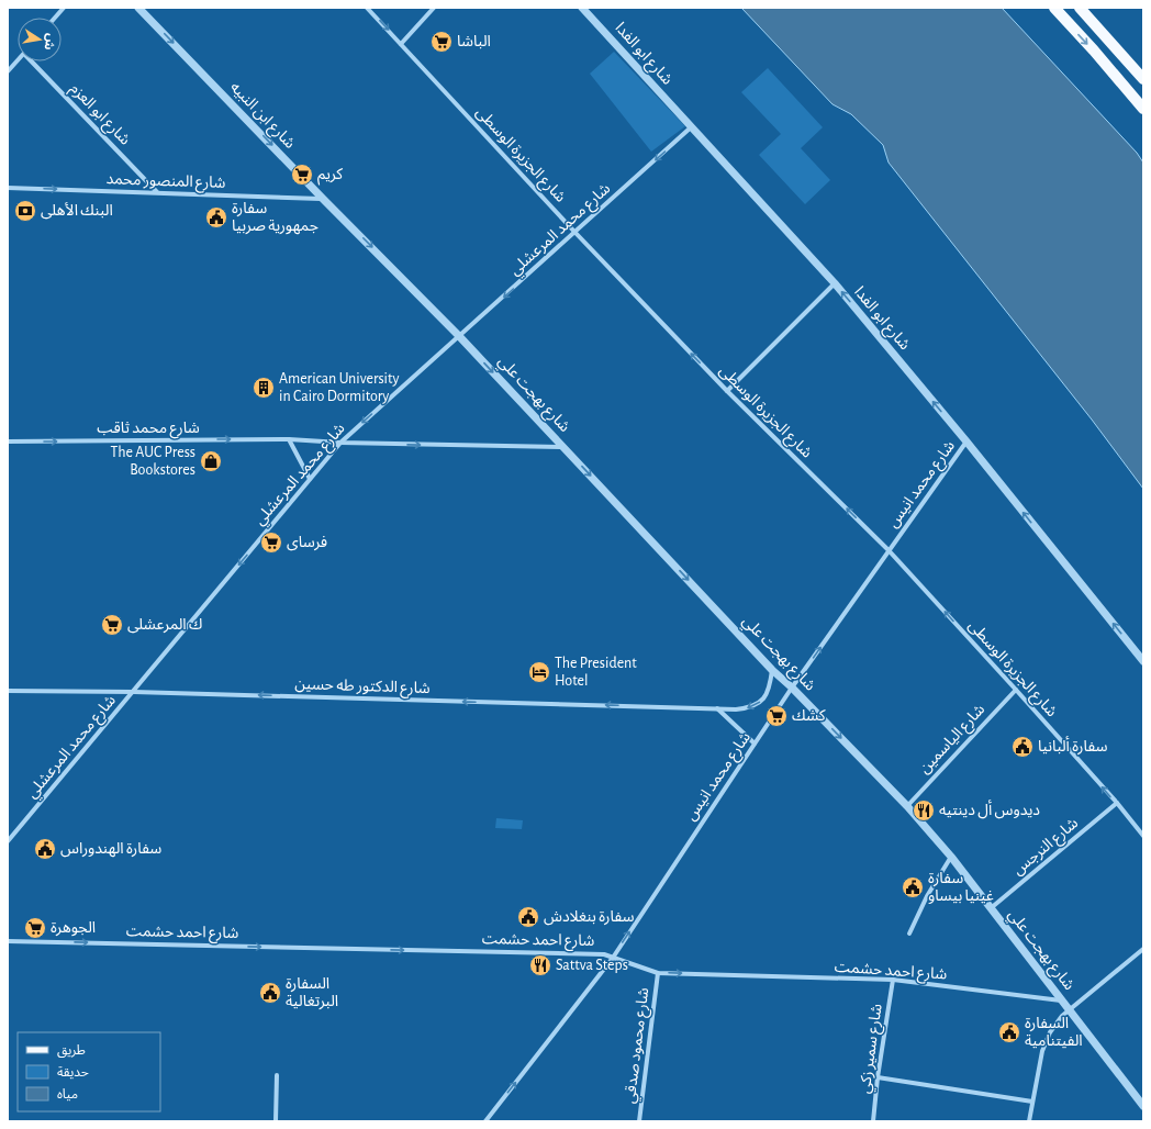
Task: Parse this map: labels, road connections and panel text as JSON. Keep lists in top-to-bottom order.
{
  "streets": {
    "street": [
      "شارع ابو الفدا",
      "شارع ابو العزم",
      "شارع ابن النبيه",
      "شارع الجزيرة الوسطى",
      "شارع المنصور محمد",
      "شارع محمد المرعشلي",
      "شارع بهجت علي",
      "شارع محمد ثاقب",
      "شارع محمد انيس",
      "شارع الدكتور طه حسين",
      "شارع الياسمين",
      "شارع النرجس",
      "شارع احمد حشمت",
      "شارع محمود صدقي",
      "شارع سمير زكي"
    ]
  },
  "crossings": [
    ["شارع ابو الفدا", "شارع محمد المرعشلي"],
    ["شارع ابو الفدا", "شارع محمد انيس"],
    ["شارع ابو العزم", "شارع المنصور محمد"],
    ["شارع ابن النبيه", "شارع المنصور محمد"],
    ["شارع ابن النبيه", "شارع محمد المرعشلي"],
    ["شارع ابن النبيه", "شارع بهجت علي"],
    ["شارع الجزيرة الوسطى", "شارع محمد المرعشلي"],
    ["شارع الجزيرة الوسطى", "شارع محمد انيس"],
    ["شارع الجزيرة الوسطى", "شارع الياسمين"],
    ["شارع الجزيرة الوسطى", "شارع النرجس"],
    ["شارع محمد المرعشلي", "شارع بهجت علي"],
    ["شارع محمد المرعشلي", "شارع محمد ثاقب"],
    ["شارع محمد المرعشلي", "شارع الدكتور طه حسين"],
    ["شارع بهجت علي", "شارع محمد ثاقب"],
    ["شارع بهجت علي", "شارع محمد انيس"],
    ["شارع بهجت علي", "شارع الدكتور طه حسين"],
    ["شارع بهجت علي", "شارع الياسمين"],
    ["شارع بهجت علي", "شارع النرجس"],
    ["شارع بهجت علي", "شارع احمد حشمت"],
    ["شارع محمد انيس", "شارع احمد حشمت"],
    ["شارع احمد حشمت", "شارع محمود صدقي"],
    ["شارع احمد حشمت", "شارع سمير زكي"]
  ],
  "one_way": [
    "شارع ابو الفدا",
    "شارع ابن النبيه",
    "شارع الجزيرة الوسطى",
    "شارع المنصور محمد",
    "شارع محمد المرعشلي",
    "شارع بهجت علي",
    "شارع محمد ثاقب",
    "شارع محمد انيس",
    "شارع الدكتور طه حسين",
    "شارع احمد حشمت"
  ],
  "places": {
    "supermarket": [
      "الباشا",
      "كريم",
      "فرساى",
      "ك المرعشلى",
      "كشك",
      "الجوهرة"
    ],
    "bank": ["البنك الأهلى"],
    "public building": [
      "سفارة جمهورية صربيا",
      "سفارة ألبانيا",
      "سفارة الهندوراس",
      "سفارة غينيا بيساو",
      "سفارة بنغلادش",
      "السفارة البرتغالية",
      "السفارة الفيتنامية"
    ],
    "building": ["American University in Cairo Dormitory"],
    "shop": ["The AUC Press Bookstores"],
    "hotel": ["The President Hotel"],
    "restaurant": ["ديدوس أل دينتيه", "Sattva Steps"]
  },
  "legend": ["طريق", "حديقة", "مياه"],
  "north": "right"
}
